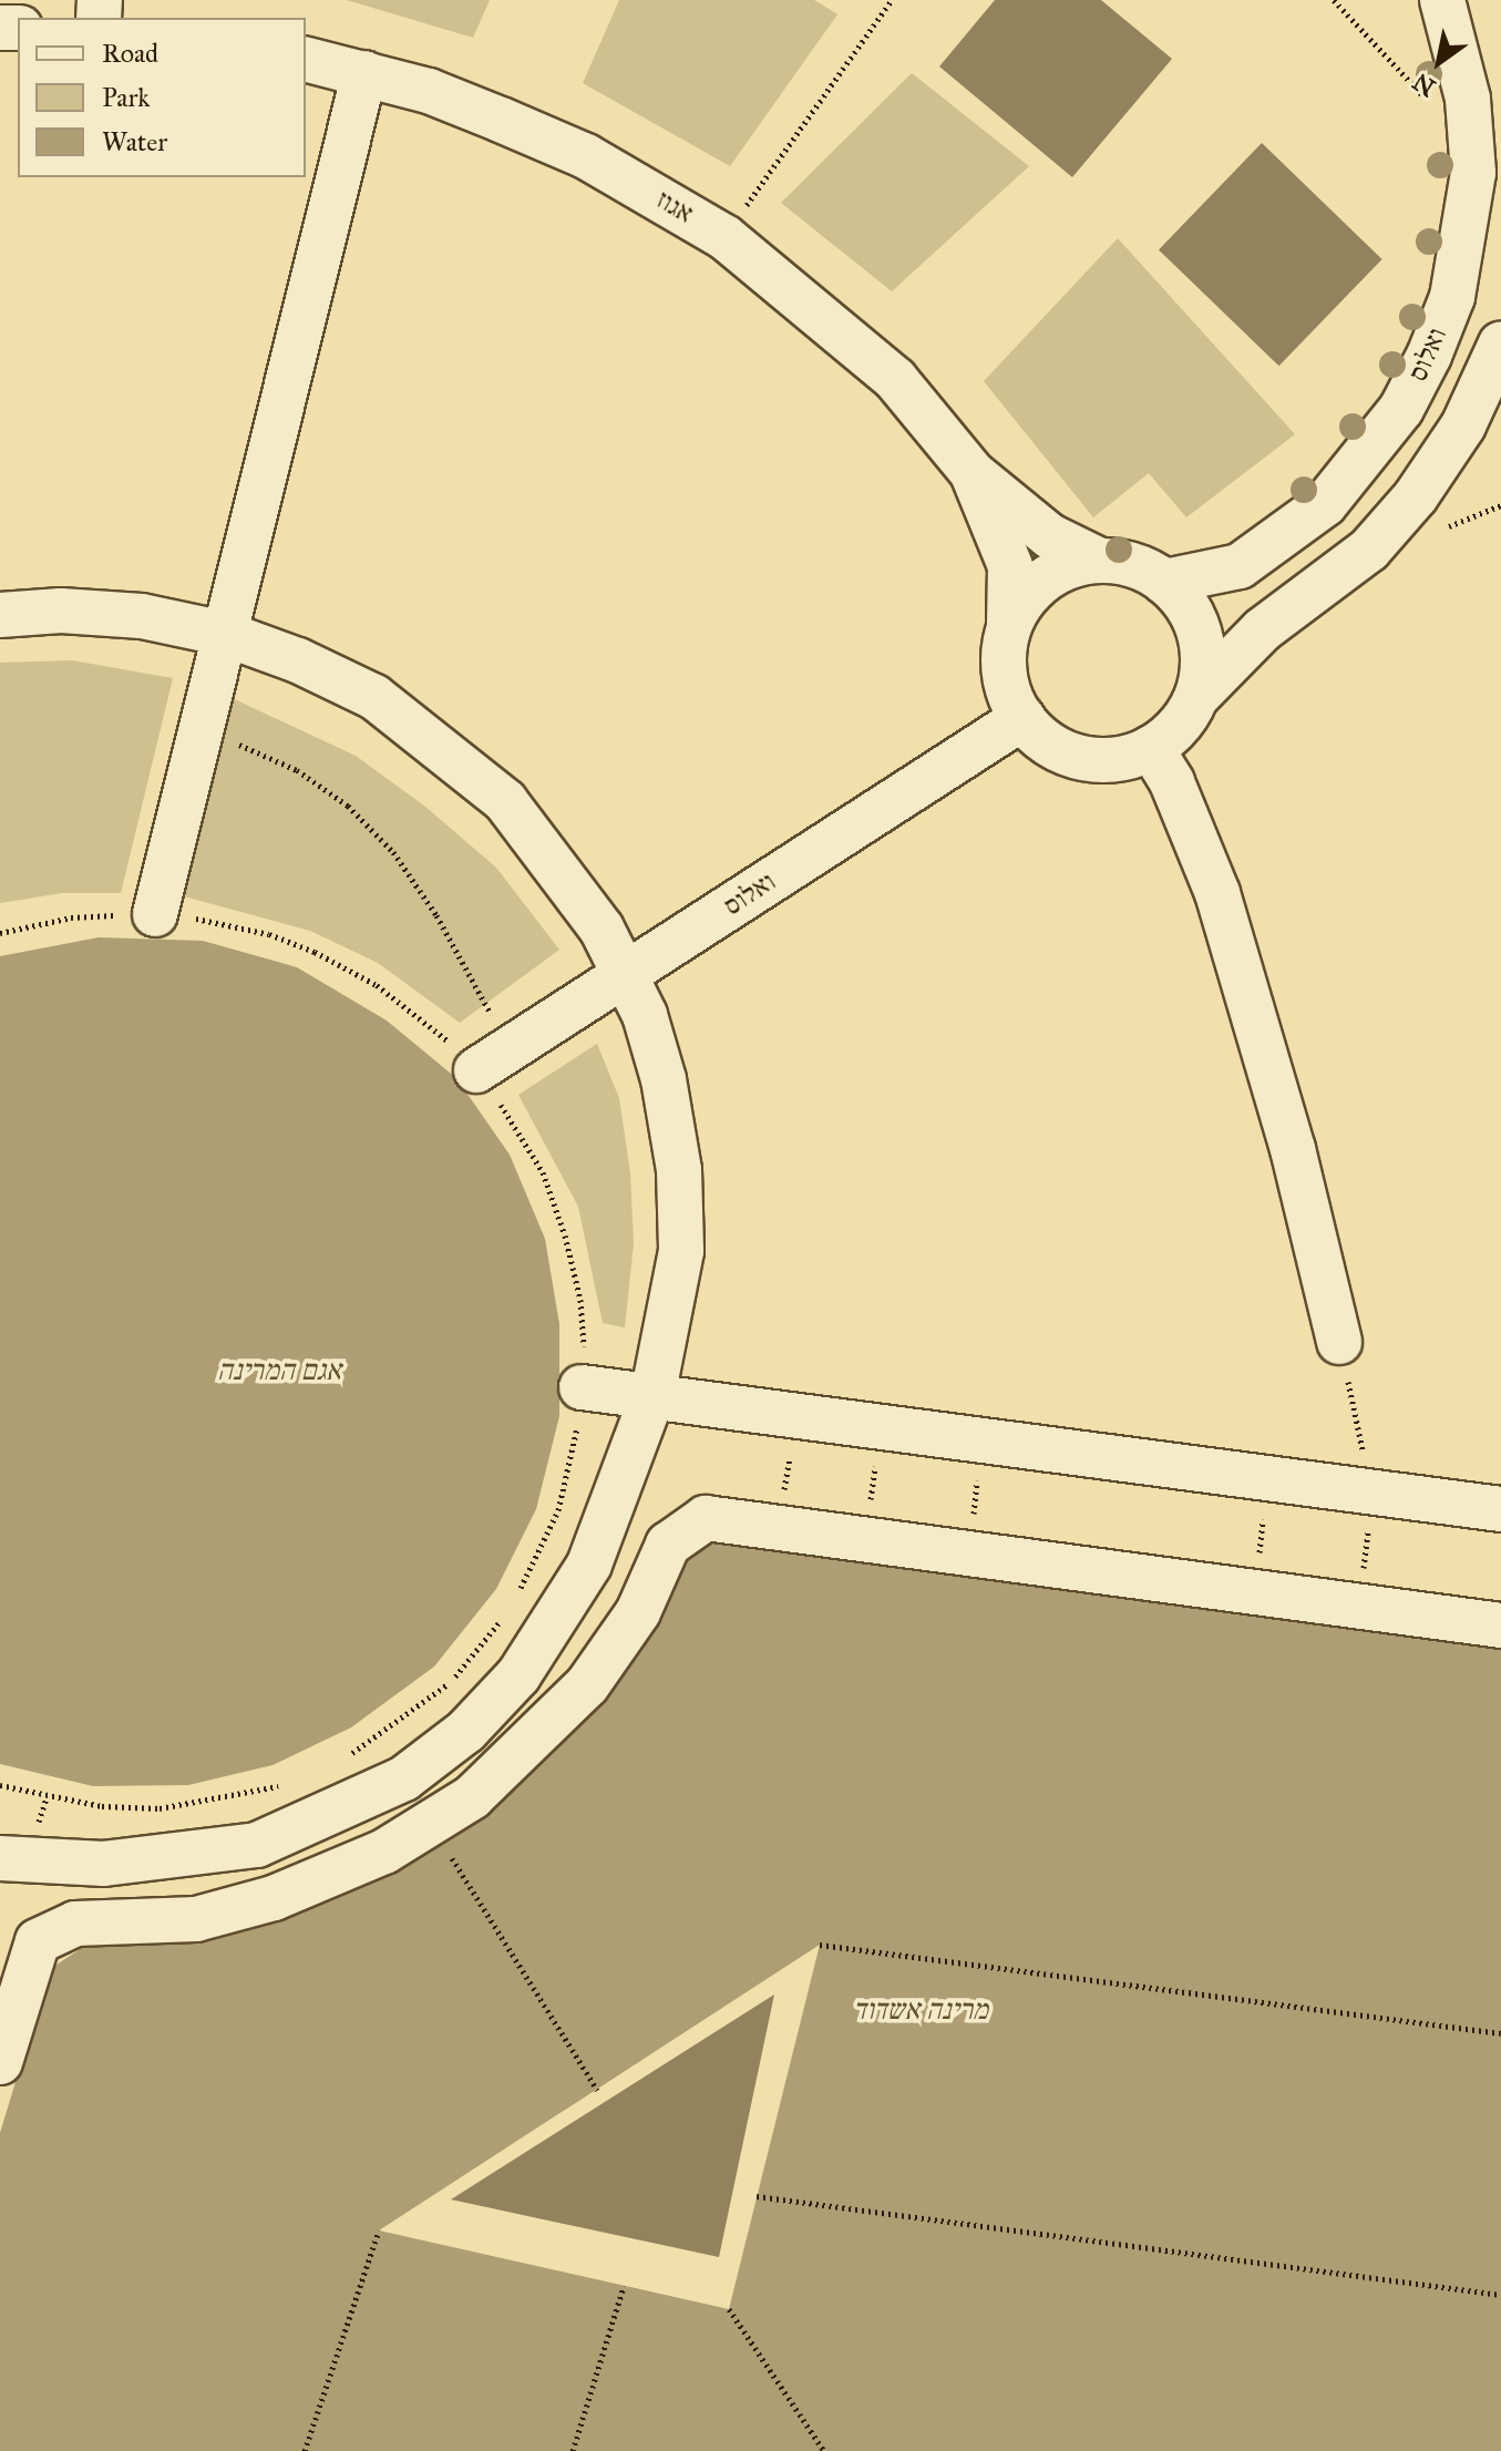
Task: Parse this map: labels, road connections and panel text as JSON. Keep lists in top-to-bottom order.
{
  "streets": {
    "street": ["אגוז", "ואלוס"]
  },
  "crossings": [
    ["אגוז", "ואלוס"]
  ],
  "water": ["אגם המרינה", "מרינה אשדוד"],
  "legend": ["Road", "Park", "Water"],
  "north": "bottom left"
}
